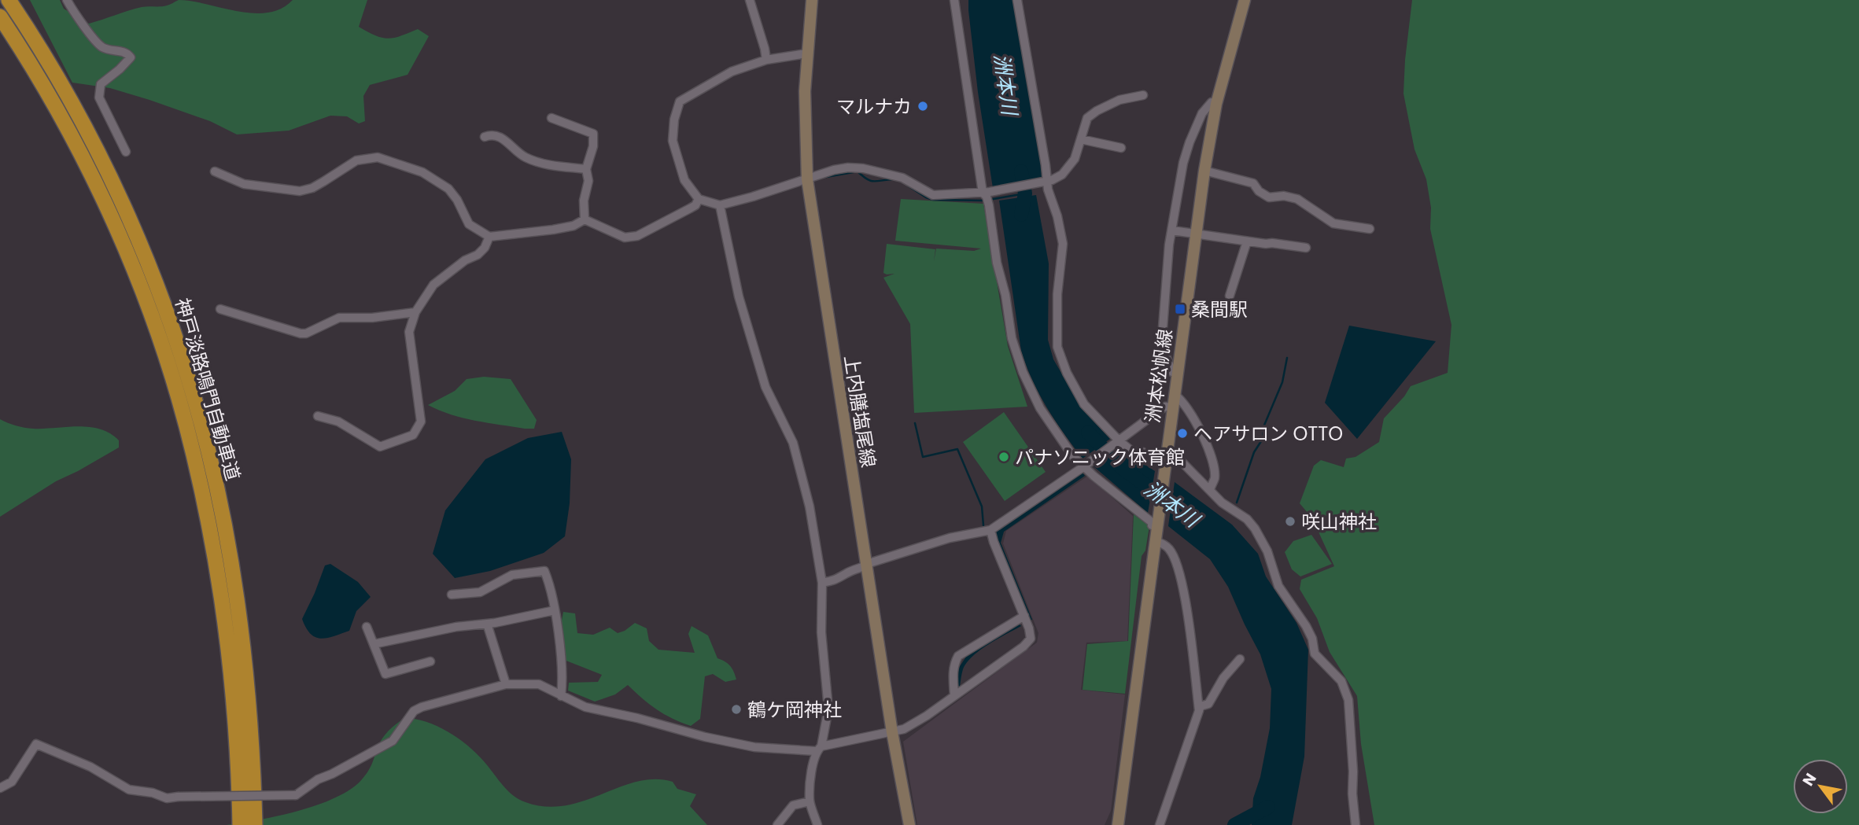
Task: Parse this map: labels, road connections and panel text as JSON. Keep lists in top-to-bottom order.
{
  "streets": {
    "highway": ["神戸淡路鳴門自動車道"],
    "main road": ["洲本松帆線", "上内膳塩尾線"]
  },
  "water": ["洲本川"],
  "places": {
    "other": [
      "マルナカ",
      "ヘアサロン OTTO",
      "パナソニック体育館",
      "咲山神社",
      "鶴ケ岡神社"
    ],
    "transit": ["桑間駅"]
  },
  "north": "top left"
}
